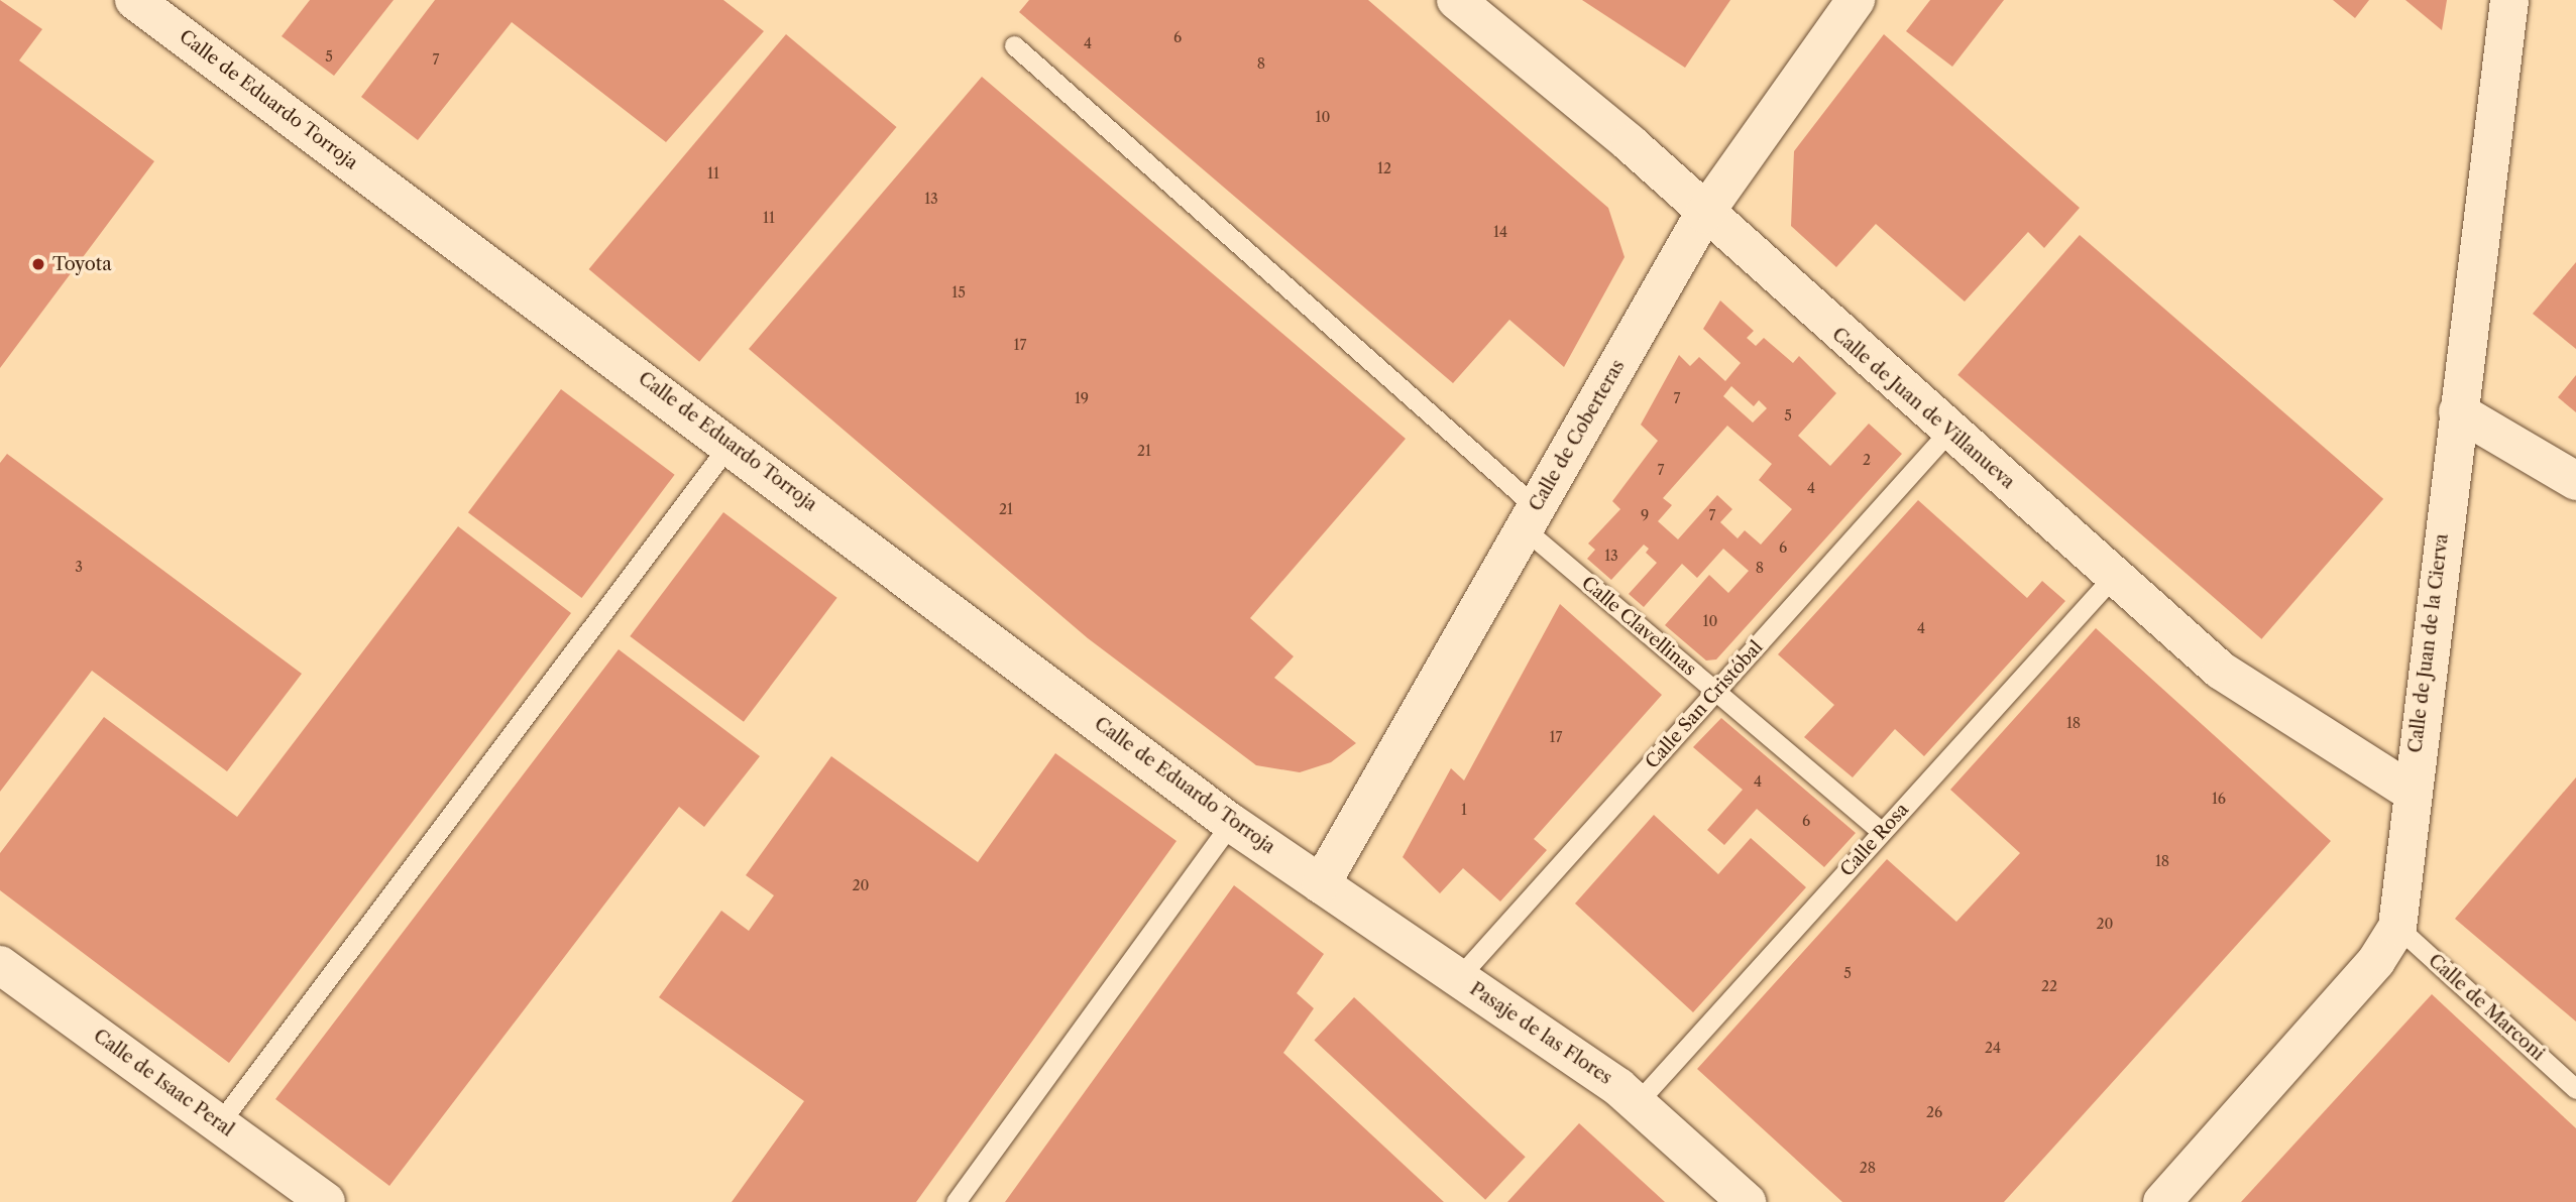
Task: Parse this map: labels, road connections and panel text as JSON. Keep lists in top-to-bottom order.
{
  "streets": {
    "street": [
      "Calle de Eduardo Torroja",
      "Calle de Juan de Villanueva",
      "Calle de Coberteras",
      "Calle de Juan de la Cierva",
      "Pasaje de las Flores",
      "Calle de Isaac Peral"
    ],
    "lane": [
      "Calle Clavellinas",
      "Calle San Cristóbal",
      "Calle Rosa",
      "Calle de Marconi"
    ]
  },
  "crossings": [
    ["Calle de Eduardo Torroja", "Calle de Coberteras"],
    ["Calle de Eduardo Torroja", "Pasaje de las Flores"],
    ["Calle de Juan de Villanueva", "Calle de Coberteras"],
    ["Calle de Juan de Villanueva", "Calle de Juan de la Cierva"],
    ["Calle de Juan de Villanueva", "Calle San Cristóbal"],
    ["Calle de Juan de Villanueva", "Calle Rosa"],
    ["Calle de Coberteras", "Calle Clavellinas"],
    ["Calle de Coberteras", "Pasaje de las Flores"],
    ["Calle Clavellinas", "Calle San Cristóbal"],
    ["Calle Clavellinas", "Calle Rosa"],
    ["Calle de Juan de la Cierva", "Calle de Marconi"],
    ["Calle San Cristóbal", "Pasaje de las Flores"],
    ["Calle Rosa", "Pasaje de las Flores"]
  ],
  "places": ["Toyota"],
  "house_numbers": [
    "6",
    "4",
    "5",
    "7",
    "8",
    "10",
    "12",
    "11",
    "13",
    "11",
    "14",
    "15",
    "17",
    "19",
    "7",
    "5",
    "21",
    "2",
    "7",
    "4",
    "21",
    "9",
    "7",
    "6",
    "13",
    "3",
    "8",
    "10",
    "4",
    "18",
    "17",
    "4",
    "16",
    "1",
    "6",
    "18",
    "20",
    "20",
    "5",
    "22",
    "24",
    "26",
    "28"
  ]
}
